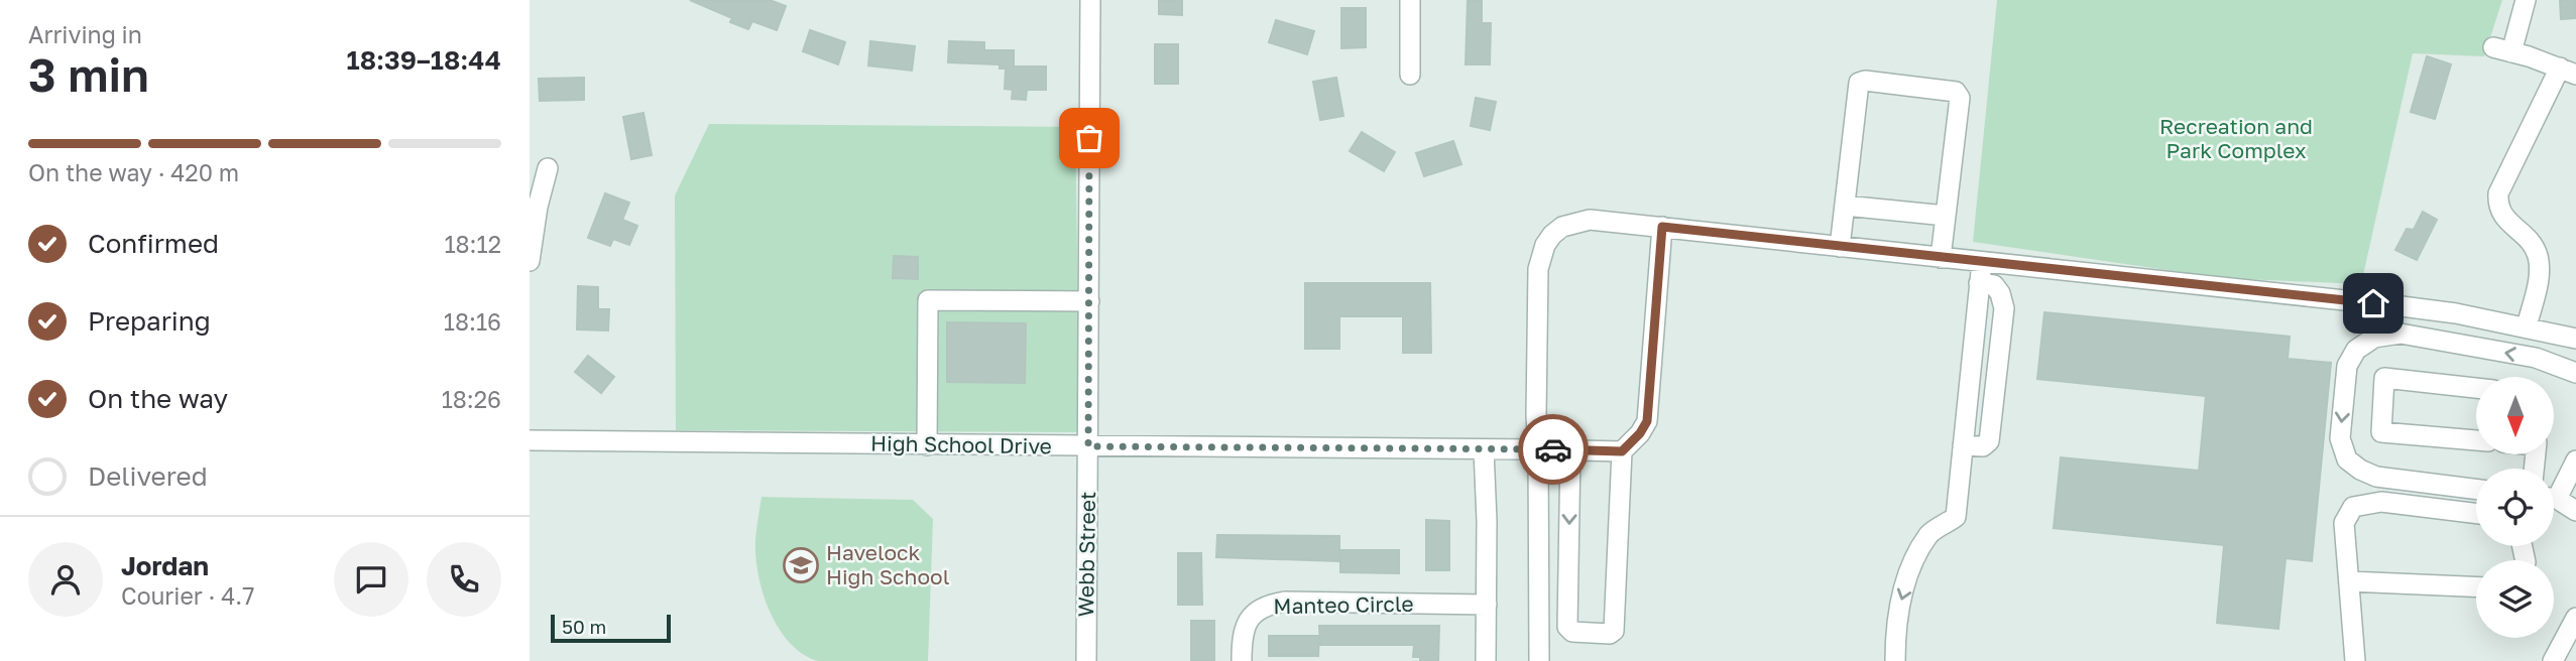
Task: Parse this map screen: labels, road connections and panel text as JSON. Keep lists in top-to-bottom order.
{
  "streets": {
    "street": ["High School Drive", "Webb Street", "Manteo Circle"]
  },
  "crossings": [
    ["High School Drive", "Webb Street"]
  ],
  "parks": ["Recreation and Park Complex"],
  "places": {
    "school or university": ["Havelock High School"]
  },
  "scale_bar": "50 m",
  "north": "bottom",
  "page": {
    "heading": ["3 min", "Arriving in", "18:39–18:44"],
    "panel": ["Jordan", "Courier · 4.7"],
    "bar": "On the way · 420 m",
    "list": [
      ["Confirmed", "18:12"],
      ["Preparing", "18:16"],
      ["On the way", "18:26"],
      "Delivered"
    ],
    "scale": "50 m"
  }
}
